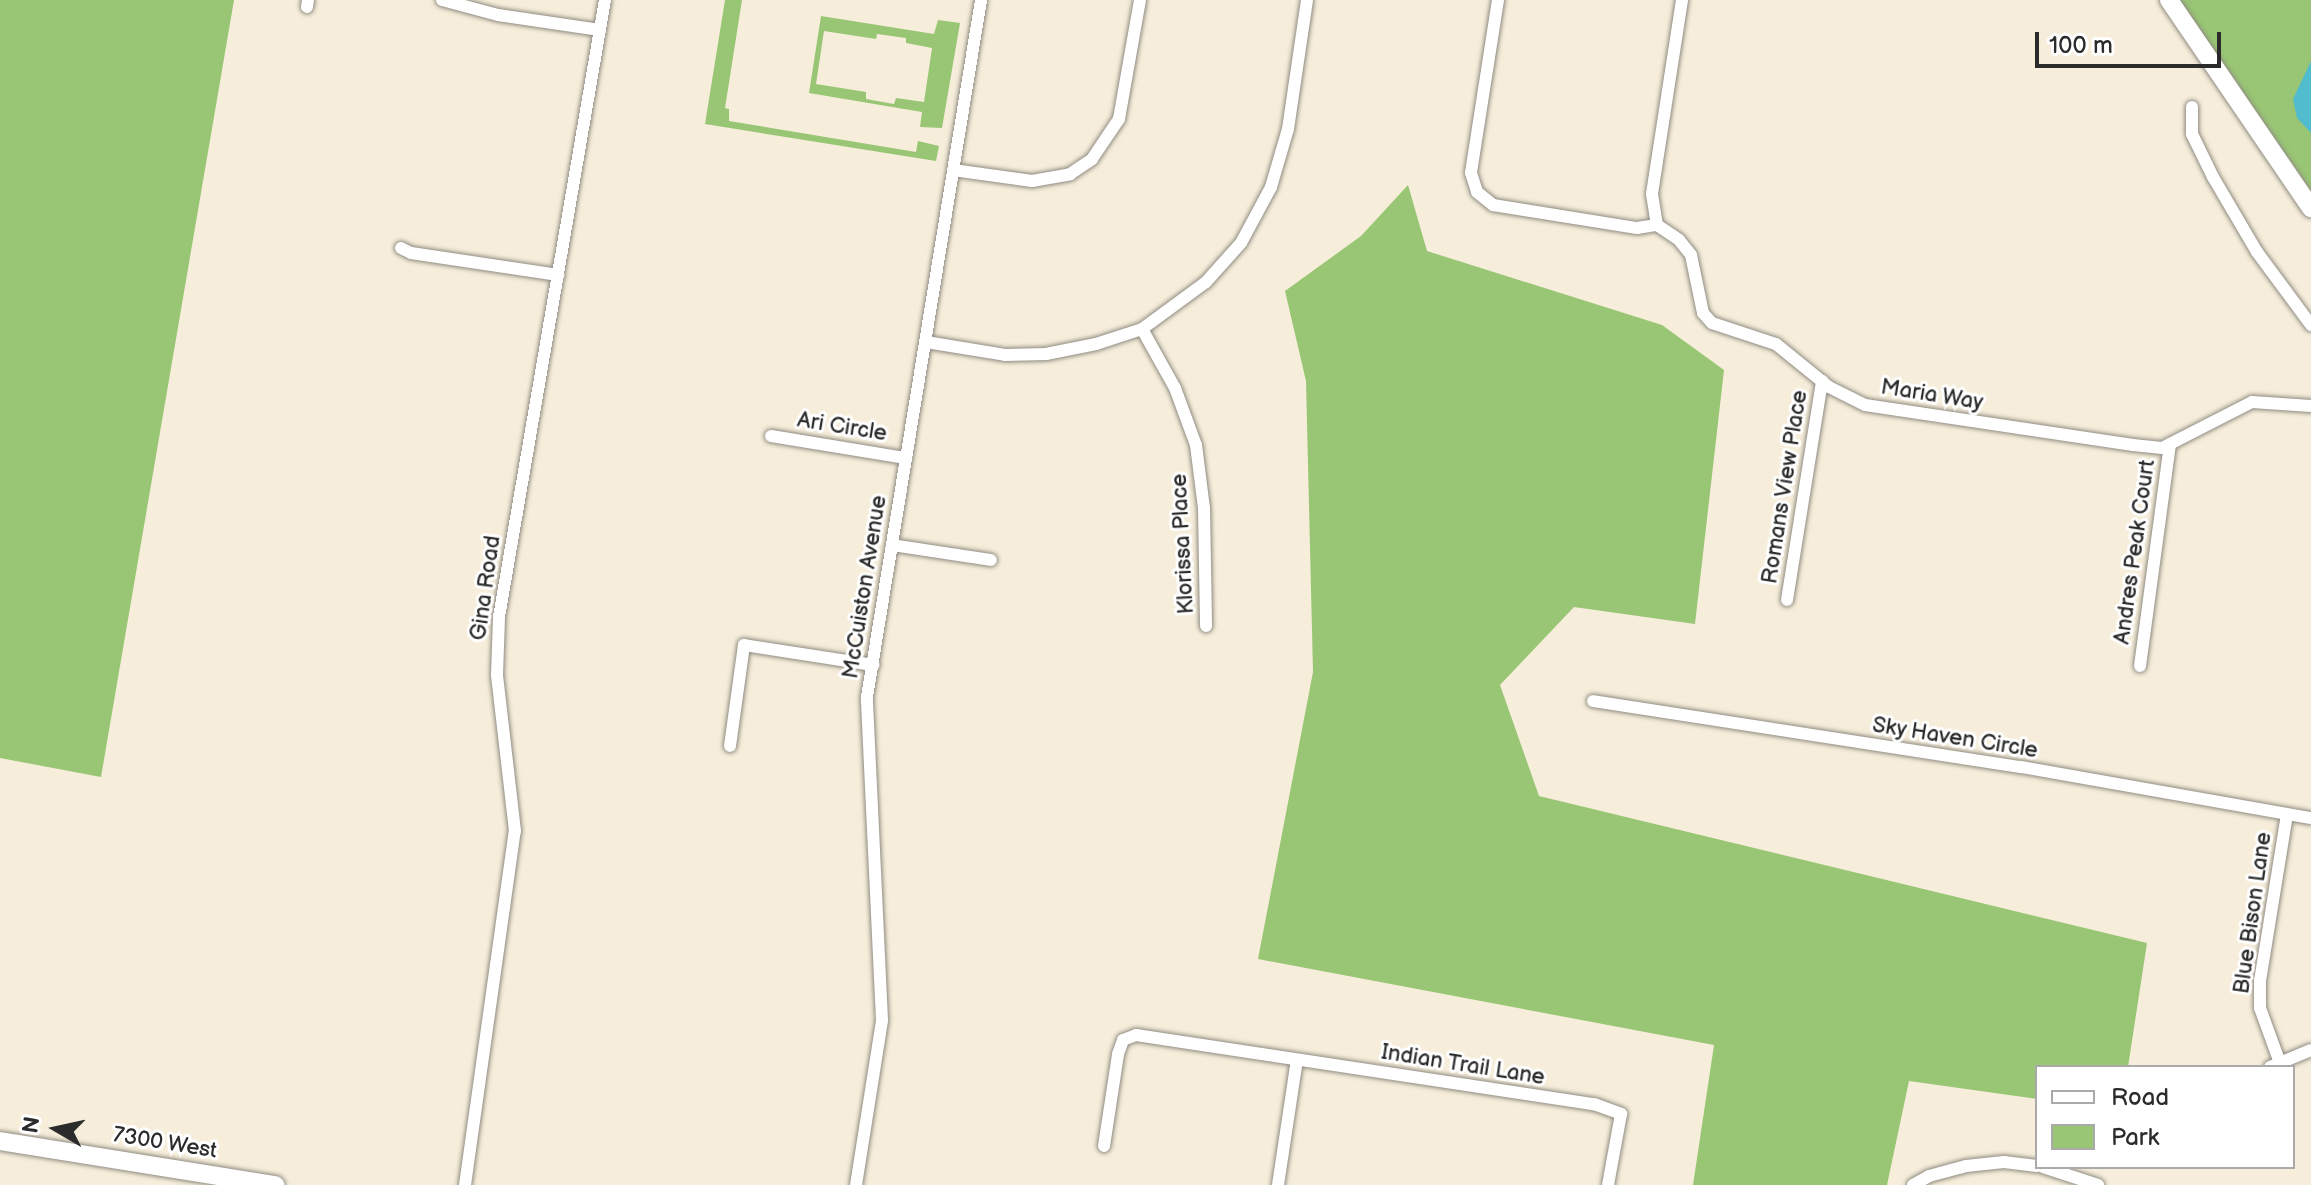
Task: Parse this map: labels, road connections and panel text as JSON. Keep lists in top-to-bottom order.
{
  "streets": {
    "street": [
      "Maria Way",
      "Ari Circle",
      "Romans View Place",
      "Klorissa Place",
      "Andres Peak Court",
      "McCuiston Avenue",
      "Gina Road",
      "Sky Haven Circle",
      "Blue Bison Lane",
      "Indian Trail Lane",
      "7300 West"
    ]
  },
  "crossings": [
    ["Maria Way", "Romans View Place"],
    ["Maria Way", "Andres Peak Court"],
    ["Ari Circle", "McCuiston Avenue"],
    ["Sky Haven Circle", "Blue Bison Lane"]
  ],
  "legend": ["Road", "Park"],
  "scale_bar": "100 m",
  "north": "left"
}
